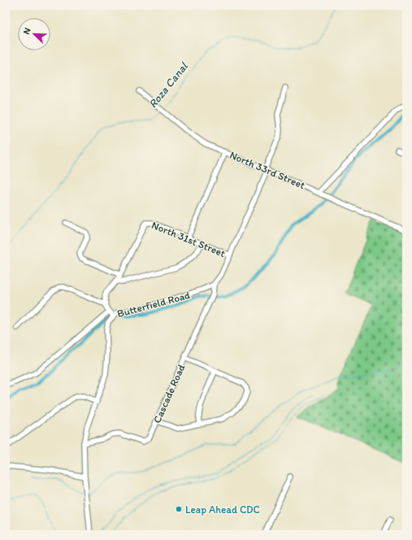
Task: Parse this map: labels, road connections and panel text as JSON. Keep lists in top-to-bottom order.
{
  "streets": {
    "street": [
      "North 33rd Street",
      "North 31st Street",
      "Butterfield Road",
      "Cascade Road"
    ]
  },
  "crossings": [
    ["Butterfield Road", "Cascade Road"]
  ],
  "water": ["Roza Canal"],
  "places": ["Leap Ahead CDC"],
  "north": "top left"
}
